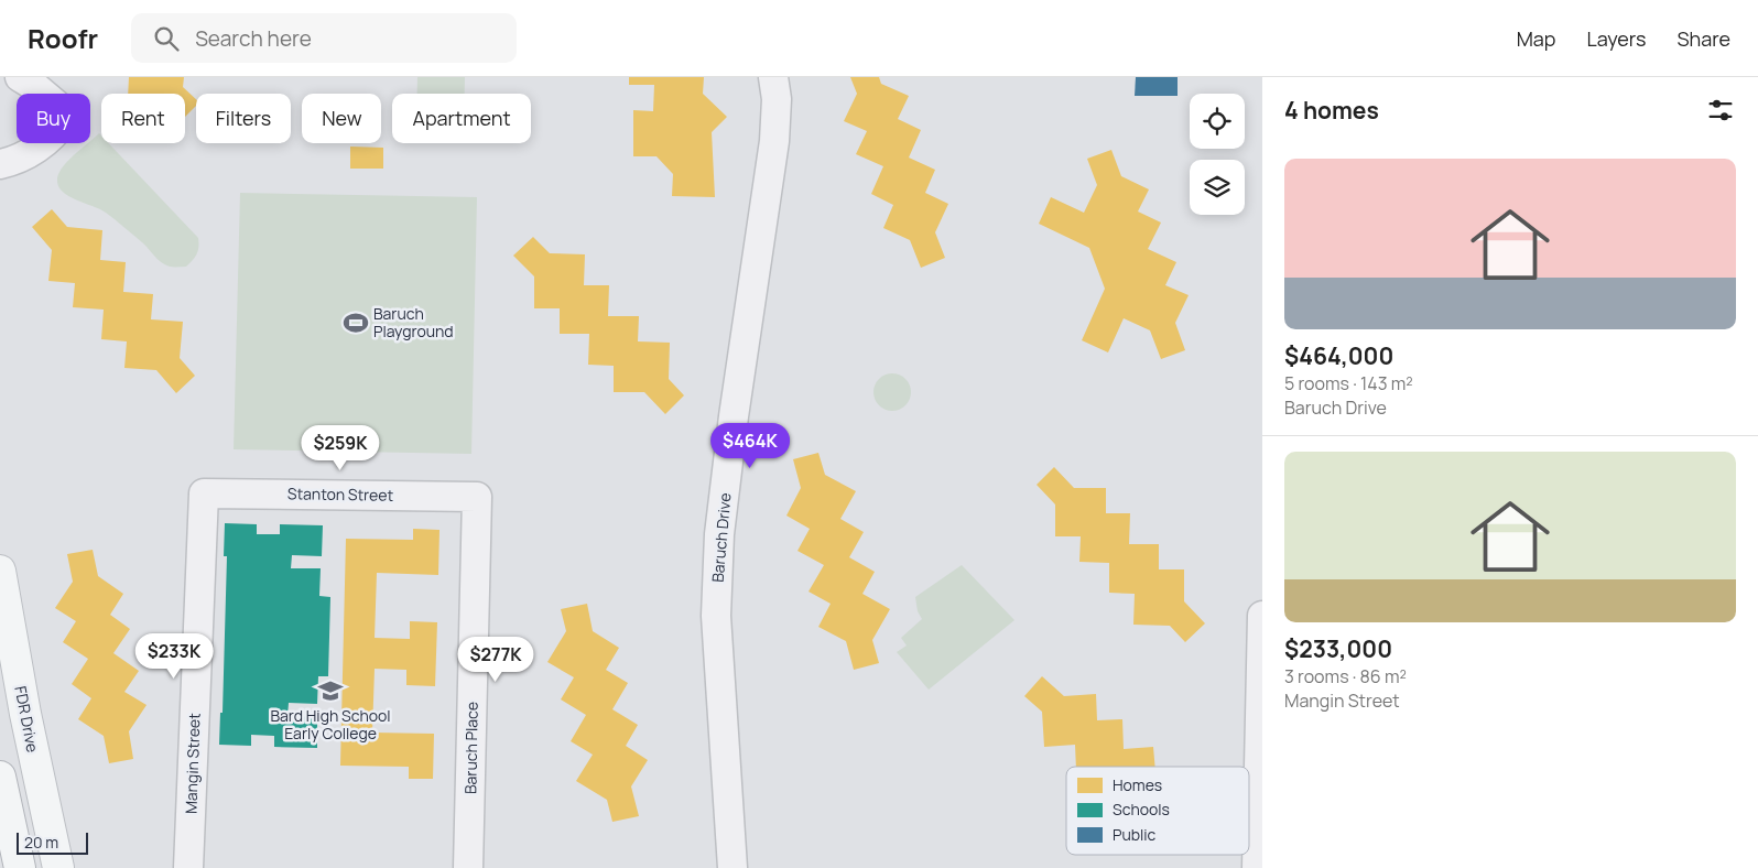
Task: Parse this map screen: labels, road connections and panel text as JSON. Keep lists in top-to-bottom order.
{
  "streets": {
    "main road": ["FDR Drive"],
    "street": [
      "Stanton Street",
      "Baruch Drive",
      "Baruch Place",
      "Mangin Street"
    ]
  },
  "crossings": [
    ["Stanton Street", "Baruch Place"],
    ["Stanton Street", "Mangin Street"]
  ],
  "places": {
    "sports": ["Baruch Playground"],
    "school or university": ["Bard High School Early College"]
  },
  "legend": ["Homes", "Schools", "Public"],
  "scale_bar": "20 m",
  "page": {
    "header": "Roofr",
    "search": "Search here",
    "nav": ["Map", "Layers", "Share"],
    "heading": "4 homes",
    "chip": [
      "Buy",
      "Rent",
      "Filters",
      "New",
      "Apartment"
    ],
    "list": [
      {
        "name": "$464,000",
        "note": "5 rooms · 143 m² · Baruch Drive"
      },
      {
        "name": "$233,000",
        "note": "3 rooms · 86 m² · Mangin Street"
      }
    ],
    "price": [
      "$464K",
      "$259K",
      "$233K",
      "$277K"
    ],
    "scale": "20 m"
  }
}
